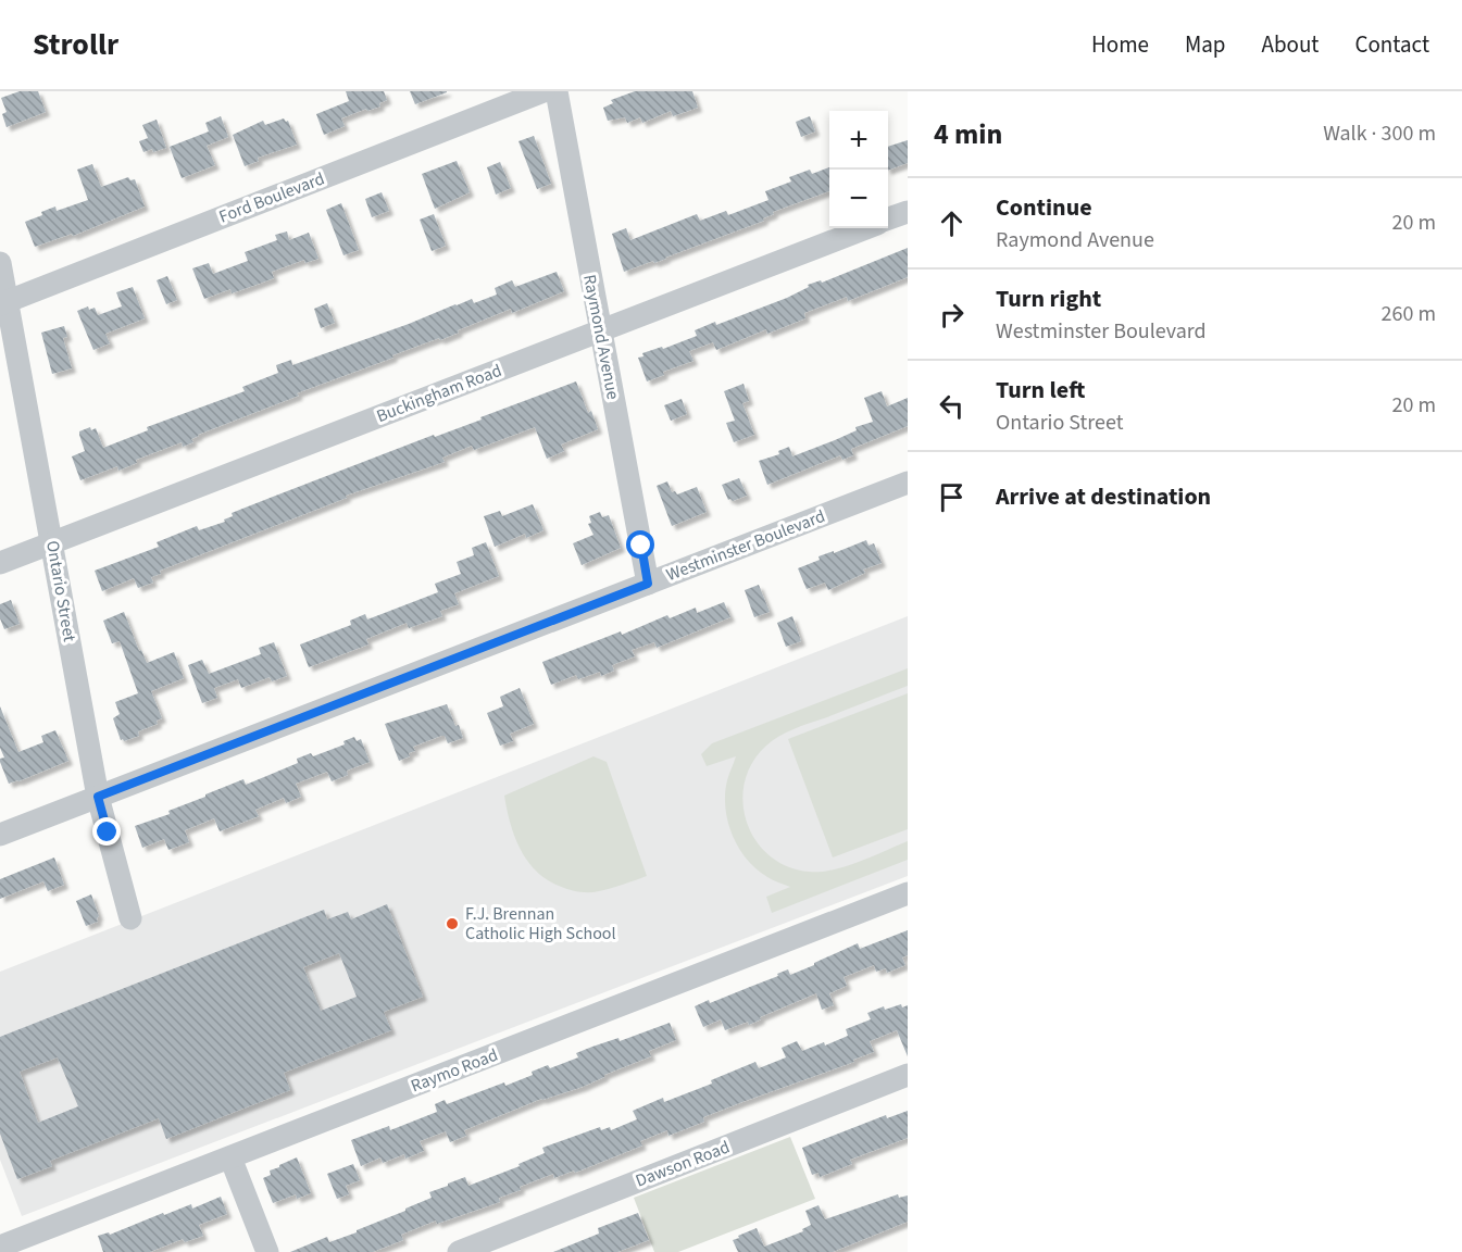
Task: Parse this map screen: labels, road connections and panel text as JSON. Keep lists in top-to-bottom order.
{
  "streets": {
    "street": [
      "Ford Boulevard",
      "Raymond Avenue",
      "Buckingham Road",
      "Westminster Boulevard",
      "Ontario Street",
      "Raymo Road",
      "Dawson Road"
    ]
  },
  "crossings": [
    ["Ford Boulevard", "Ontario Street"],
    ["Raymond Avenue", "Buckingham Road"],
    ["Raymond Avenue", "Westminster Boulevard"],
    ["Buckingham Road", "Ontario Street"],
    ["Westminster Boulevard", "Ontario Street"]
  ],
  "places": ["F.J. Brennan Catholic High School"],
  "page": {
    "header": "Strollr",
    "nav": [
      "Home",
      "Map",
      "About",
      "Contact"
    ],
    "heading": ["4 min", "Walk · 300 m"],
    "map_buttons": ["+", "−"],
    "list": [
      ["Continue", "Raymond Avenue", "20 m"],
      ["Turn right", "Westminster Boulevard", "260 m"],
      ["Turn left", "Ontario Street", "20 m"],
      "Arrive at destination"
    ]
  }
}
